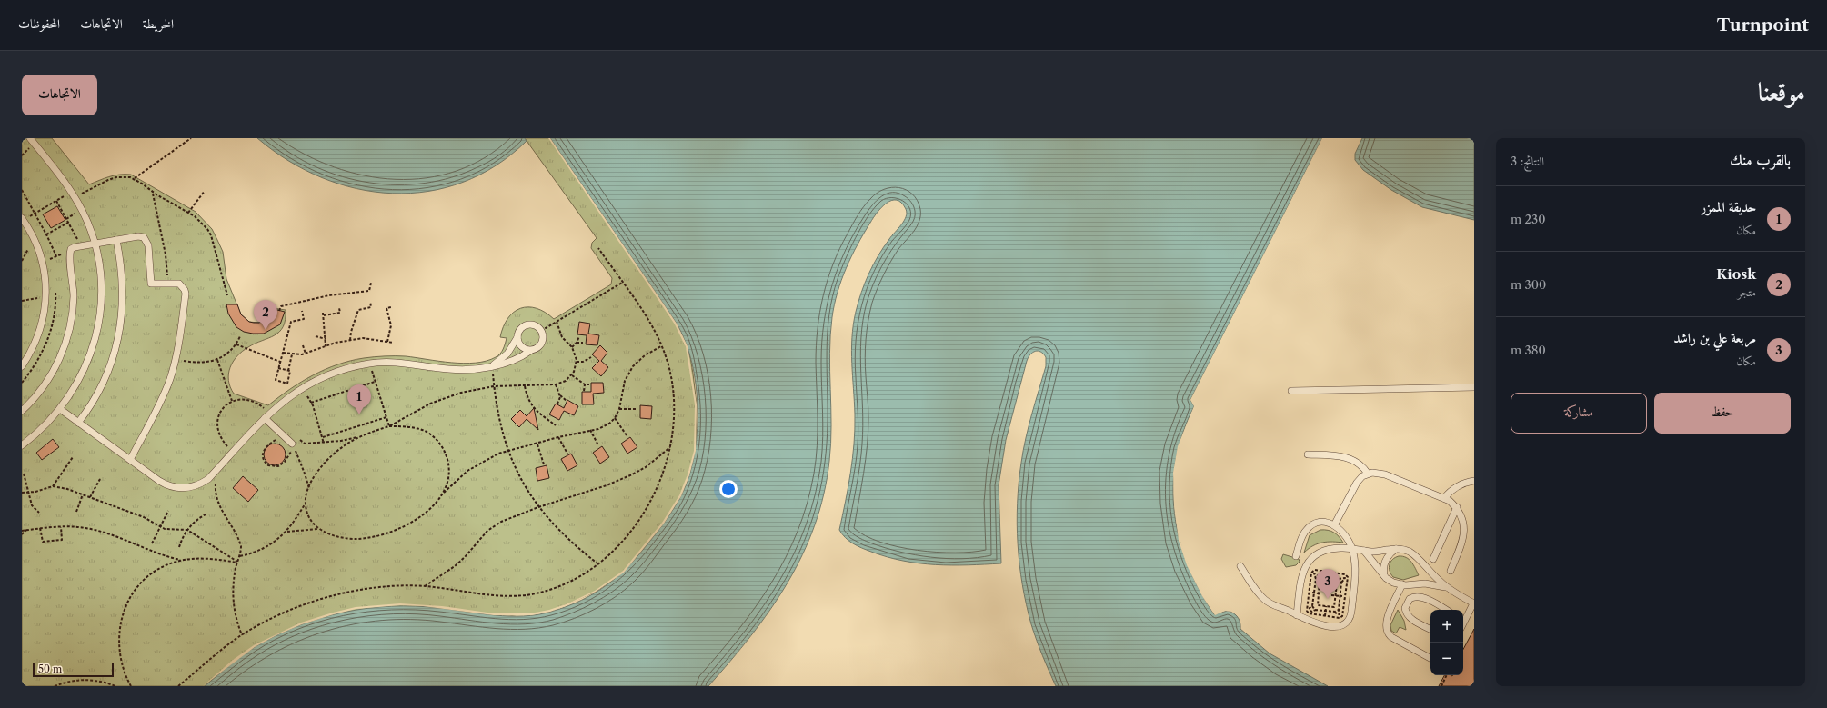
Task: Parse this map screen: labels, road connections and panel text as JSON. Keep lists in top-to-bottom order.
{
  "scale_bar": "50 m",
  "page": {
    "header": "Turnpoint",
    "nav": ["الخريطة", "الاتجاهات", "المحفوظات"],
    "title": "موقعنا",
    "buttons": [
      "الاتجاهات",
      ["حفظ", "مشاركة"]
    ],
    "heading": ["بالقرب منك", "النتائج: 3"],
    "list": [
      {
        "mark": "1",
        "name": "حديقة الممزر",
        "note": "مكان",
        "value": "230 m"
      },
      {
        "mark": "2",
        "name": "Kiosk",
        "note": "متجر",
        "value": "300 m"
      },
      {
        "mark": "3",
        "name": "مربعة علي بن راشد",
        "note": "مكان",
        "value": "380 m"
      }
    ],
    "pins": ["2", "1", "3"],
    "map_buttons": ["+", "−"],
    "scale": "50 m"
  }
}
